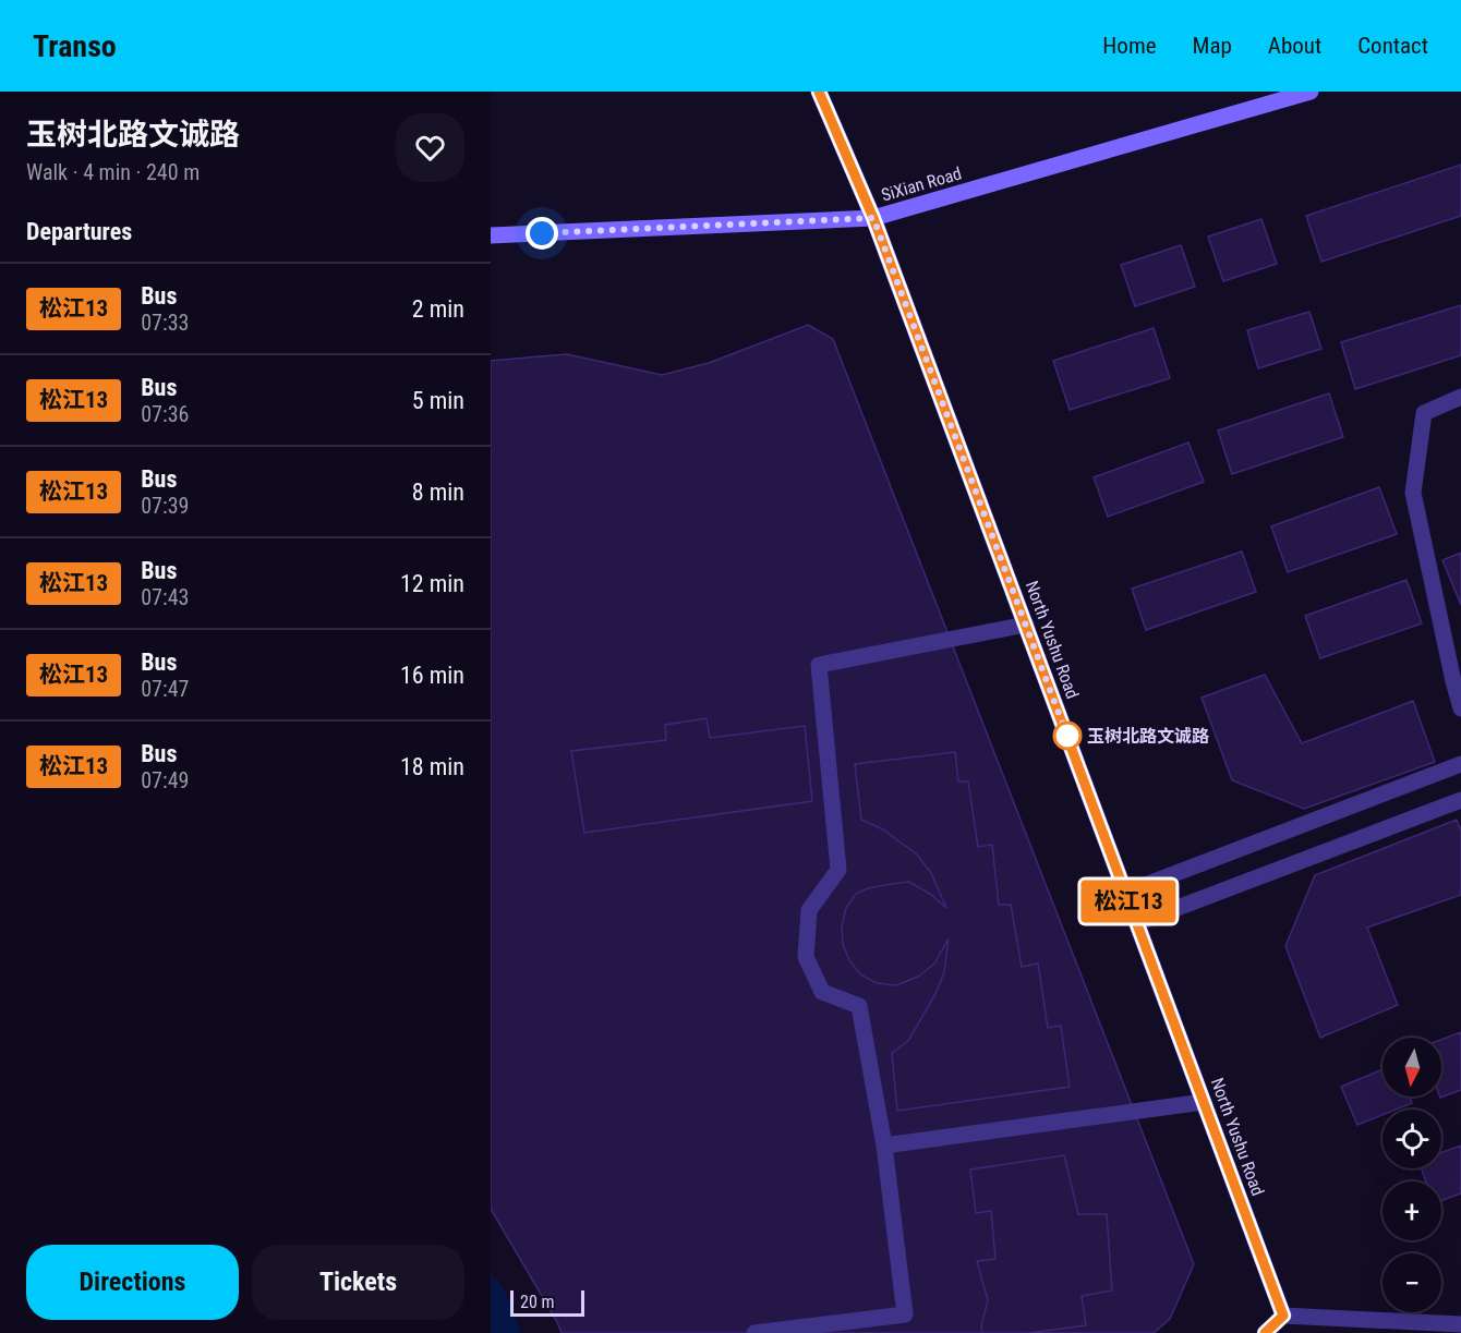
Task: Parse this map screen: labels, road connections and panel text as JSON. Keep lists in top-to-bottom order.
{
  "streets": {
    "main road": ["SiXian Road", "North Yushu Road"]
  },
  "crossings": [
    ["SiXian Road", "North Yushu Road"]
  ],
  "places": ["玉树北路文诚路"],
  "lines": ["bus line 松江13"],
  "scale_bar": "20 m",
  "north": "bottom",
  "page": {
    "header": "Transo",
    "nav": [
      "Home",
      "Map",
      "About",
      "Contact"
    ],
    "heading": [
      ["玉树北路文诚路", "Walk · 4 min · 240 m"],
      "Departures"
    ],
    "on_map": "松江13",
    "list": [
      {
        "mark": "松江13",
        "name": "Bus",
        "note": "07:33",
        "value": "2 min"
      },
      {
        "mark": "松江13",
        "name": "Bus",
        "note": "07:36",
        "value": "5 min"
      },
      {
        "mark": "松江13",
        "name": "Bus",
        "note": "07:39",
        "value": "8 min"
      },
      {
        "mark": "松江13",
        "name": "Bus",
        "note": "07:43",
        "value": "12 min"
      },
      {
        "mark": "松江13",
        "name": "Bus",
        "note": "07:47",
        "value": "16 min"
      },
      {
        "mark": "松江13",
        "name": "Bus",
        "note": "07:49",
        "value": "18 min"
      }
    ],
    "map_buttons": ["+", "−"],
    "buttons": ["Directions", "Tickets"],
    "scale": "20 m"
  }
}
